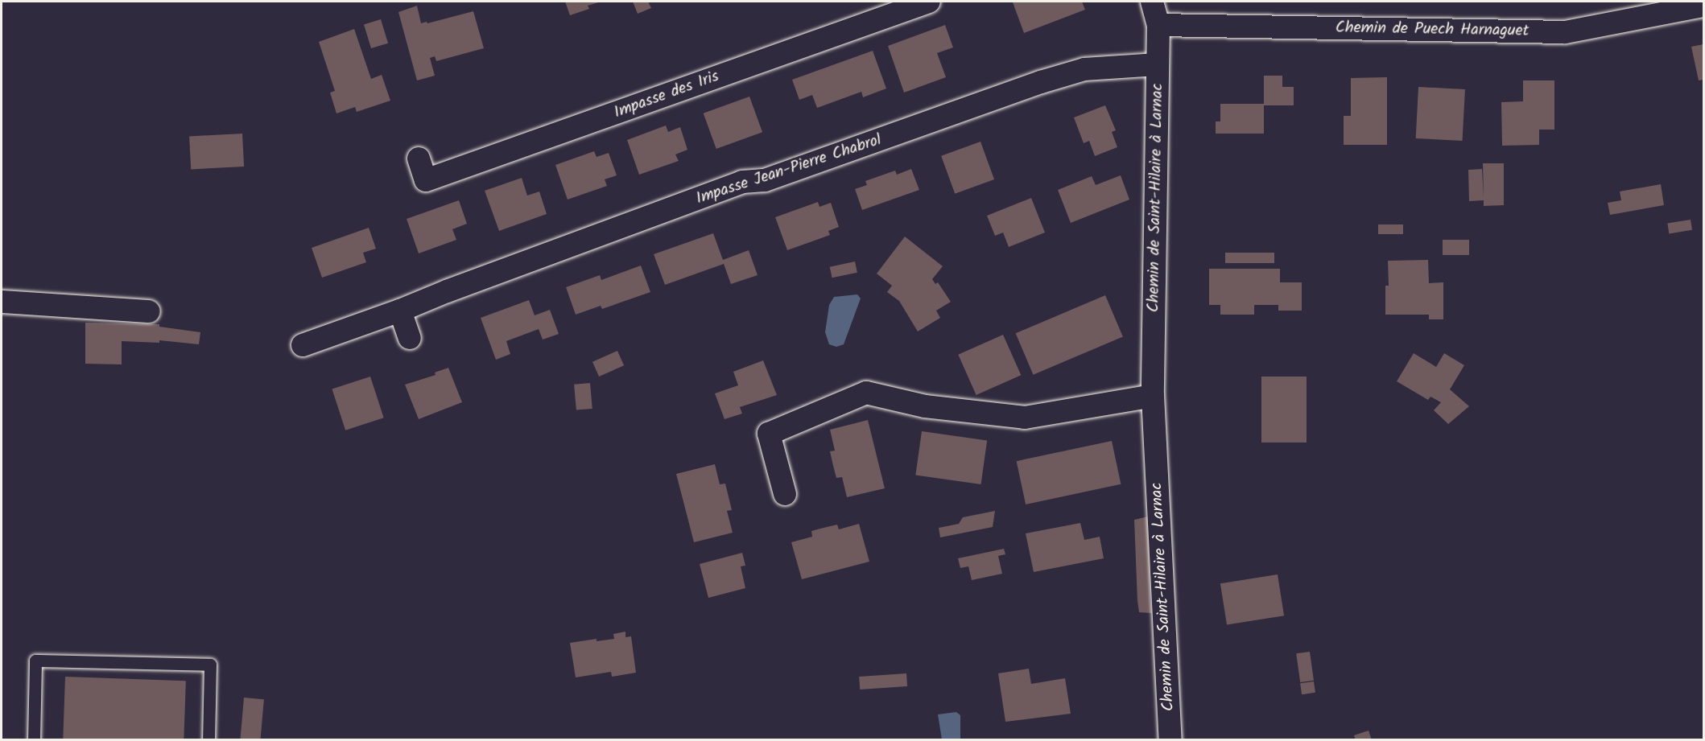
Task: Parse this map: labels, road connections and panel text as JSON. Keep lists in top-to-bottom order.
{
  "streets": {
    "street": [
      "Chemin de Puech Harnaguet",
      "Impasse des Iris",
      "Impasse Jean-Pierre Chabrol",
      "Chemin de Saint-Hilaire à Larnac"
    ]
  },
  "crossings": [
    ["Chemin de Puech Harnaguet", "Chemin de Saint-Hilaire à Larnac"],
    ["Impasse Jean-Pierre Chabrol", "Chemin de Saint-Hilaire à Larnac"]
  ]
}
